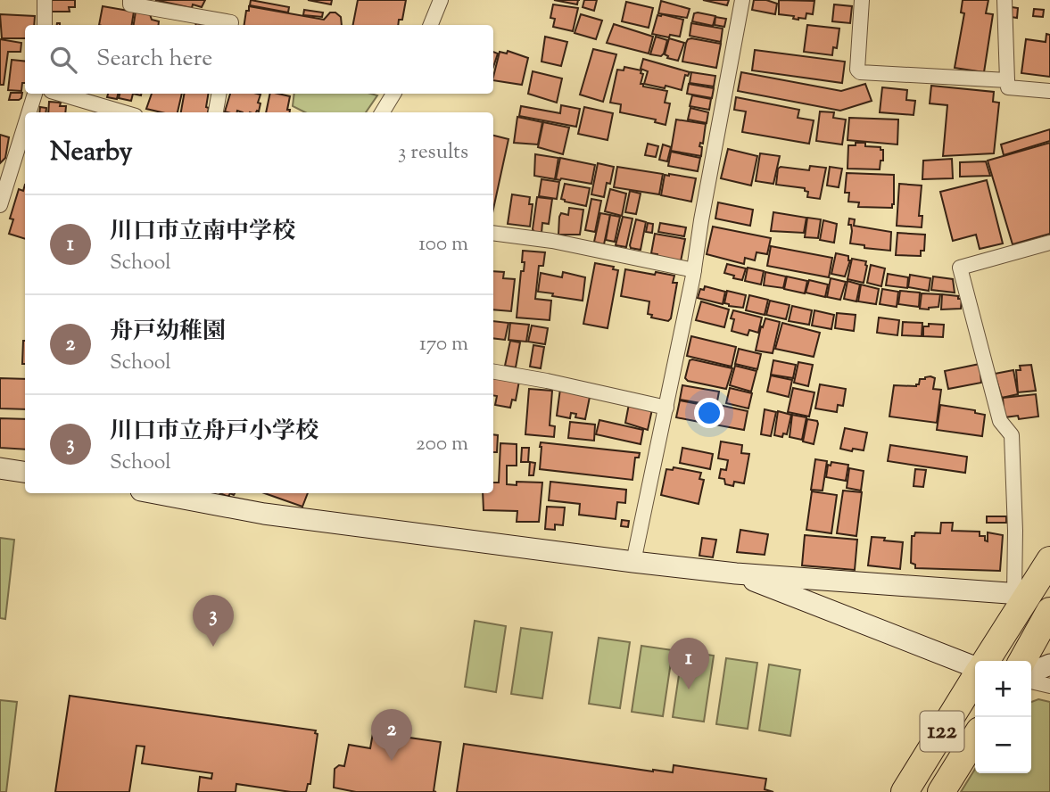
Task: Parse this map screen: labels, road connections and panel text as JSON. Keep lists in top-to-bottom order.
{
  "streets": {
    "highway": ["122"]
  },
  "page": {
    "search": "Search here",
    "heading": ["Nearby", "3 results"],
    "list": [
      {
        "mark": "1",
        "name": "川口市立南中学校",
        "note": "School",
        "value": "100 m"
      },
      {
        "mark": "2",
        "name": "舟戸幼稚園",
        "note": "School",
        "value": "170 m"
      },
      {
        "mark": "3",
        "name": "川口市立舟戸小学校",
        "note": "School",
        "value": "200 m"
      }
    ],
    "pins": ["3", "1", "2"],
    "map_buttons": ["+", "−"]
  }
}
